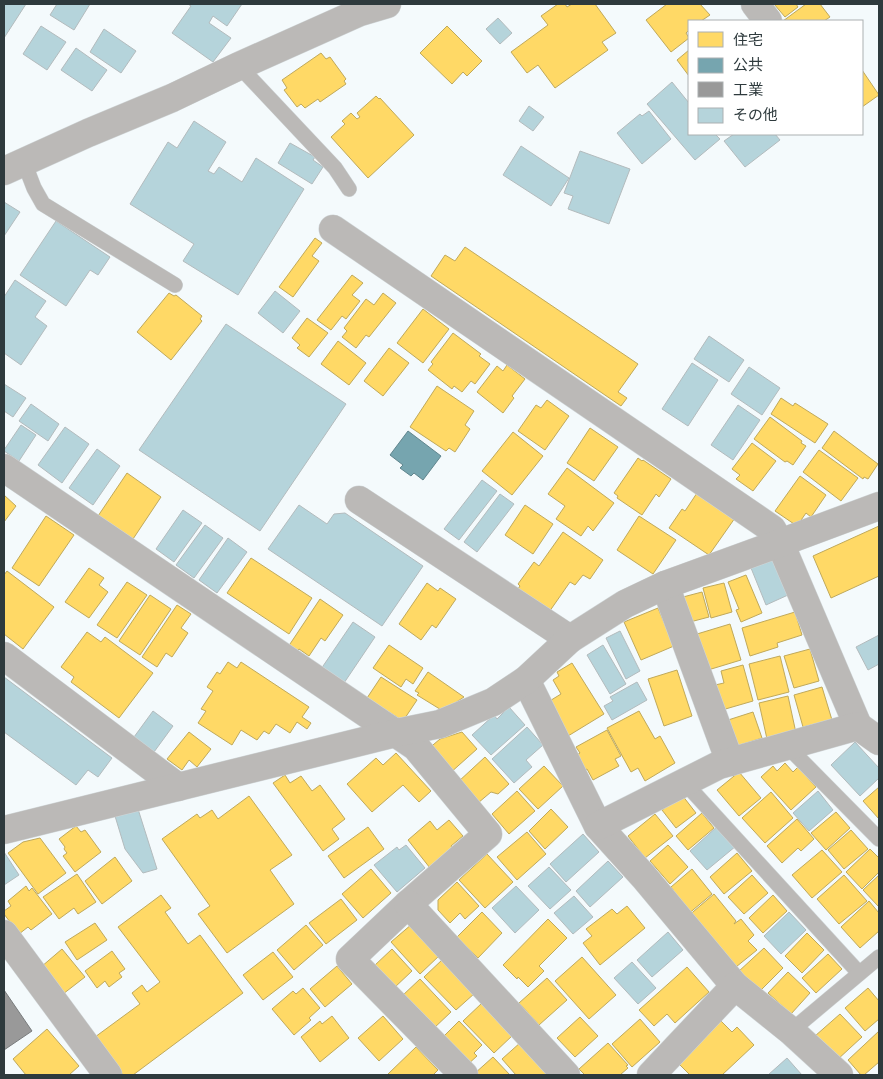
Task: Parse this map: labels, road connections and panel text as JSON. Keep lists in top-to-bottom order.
{
  "legend": [
    "住宅",
    "公共",
    "工業",
    "その他"
  ]
}
